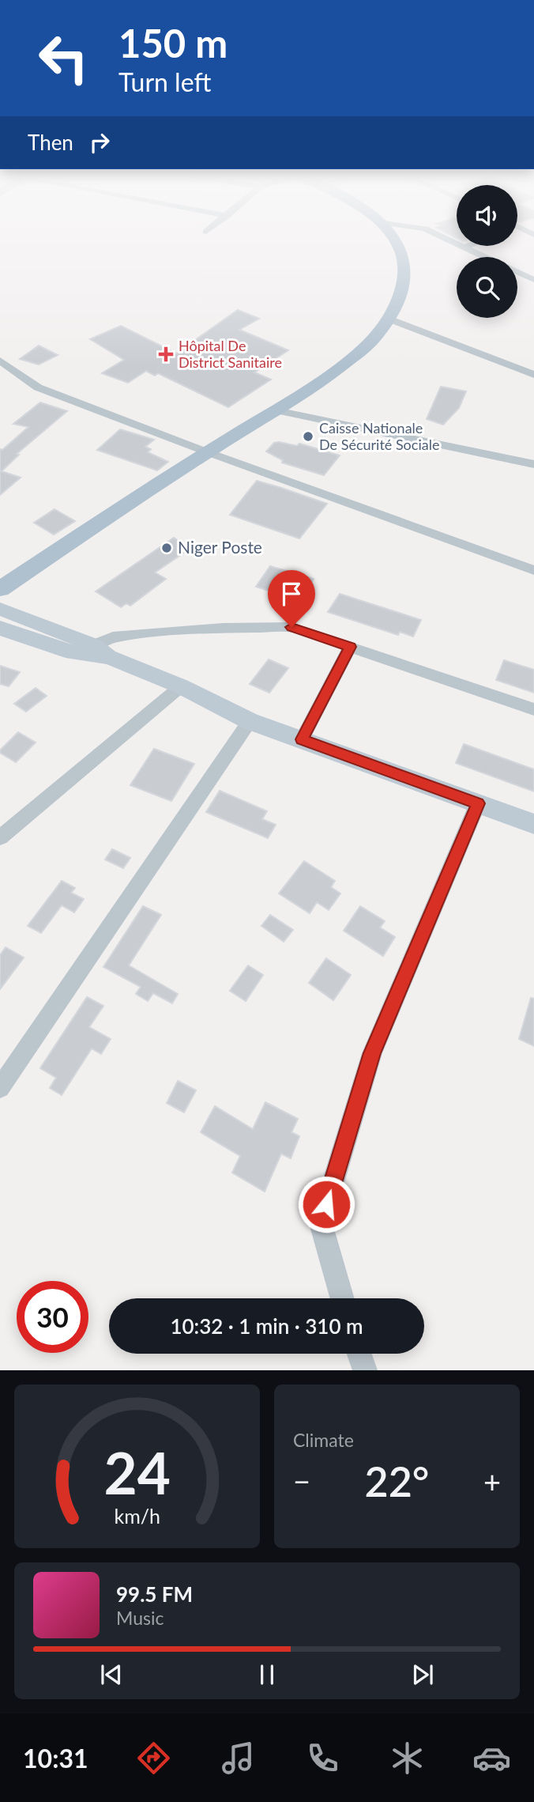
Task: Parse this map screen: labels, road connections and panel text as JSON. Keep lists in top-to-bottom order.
{
  "places": {
    "health": ["Hôpital De District Sanitaire"],
    "other": ["Caisse Nationale De Sécurité Sociale", "Niger Poste"]
  },
  "page": {
    "turn": ["150 m", "Turn left"],
    "then": "Then",
    "limit": "30",
    "trip": "10:32 · 1 min · 310 m",
    "tile": "Climate",
    "heat": ["−", "22°", "+"],
    "song": ["99.5 FM", "Music"],
    "tabs": "10:31",
    "gauge": ["24", "km/h"]
  }
}
